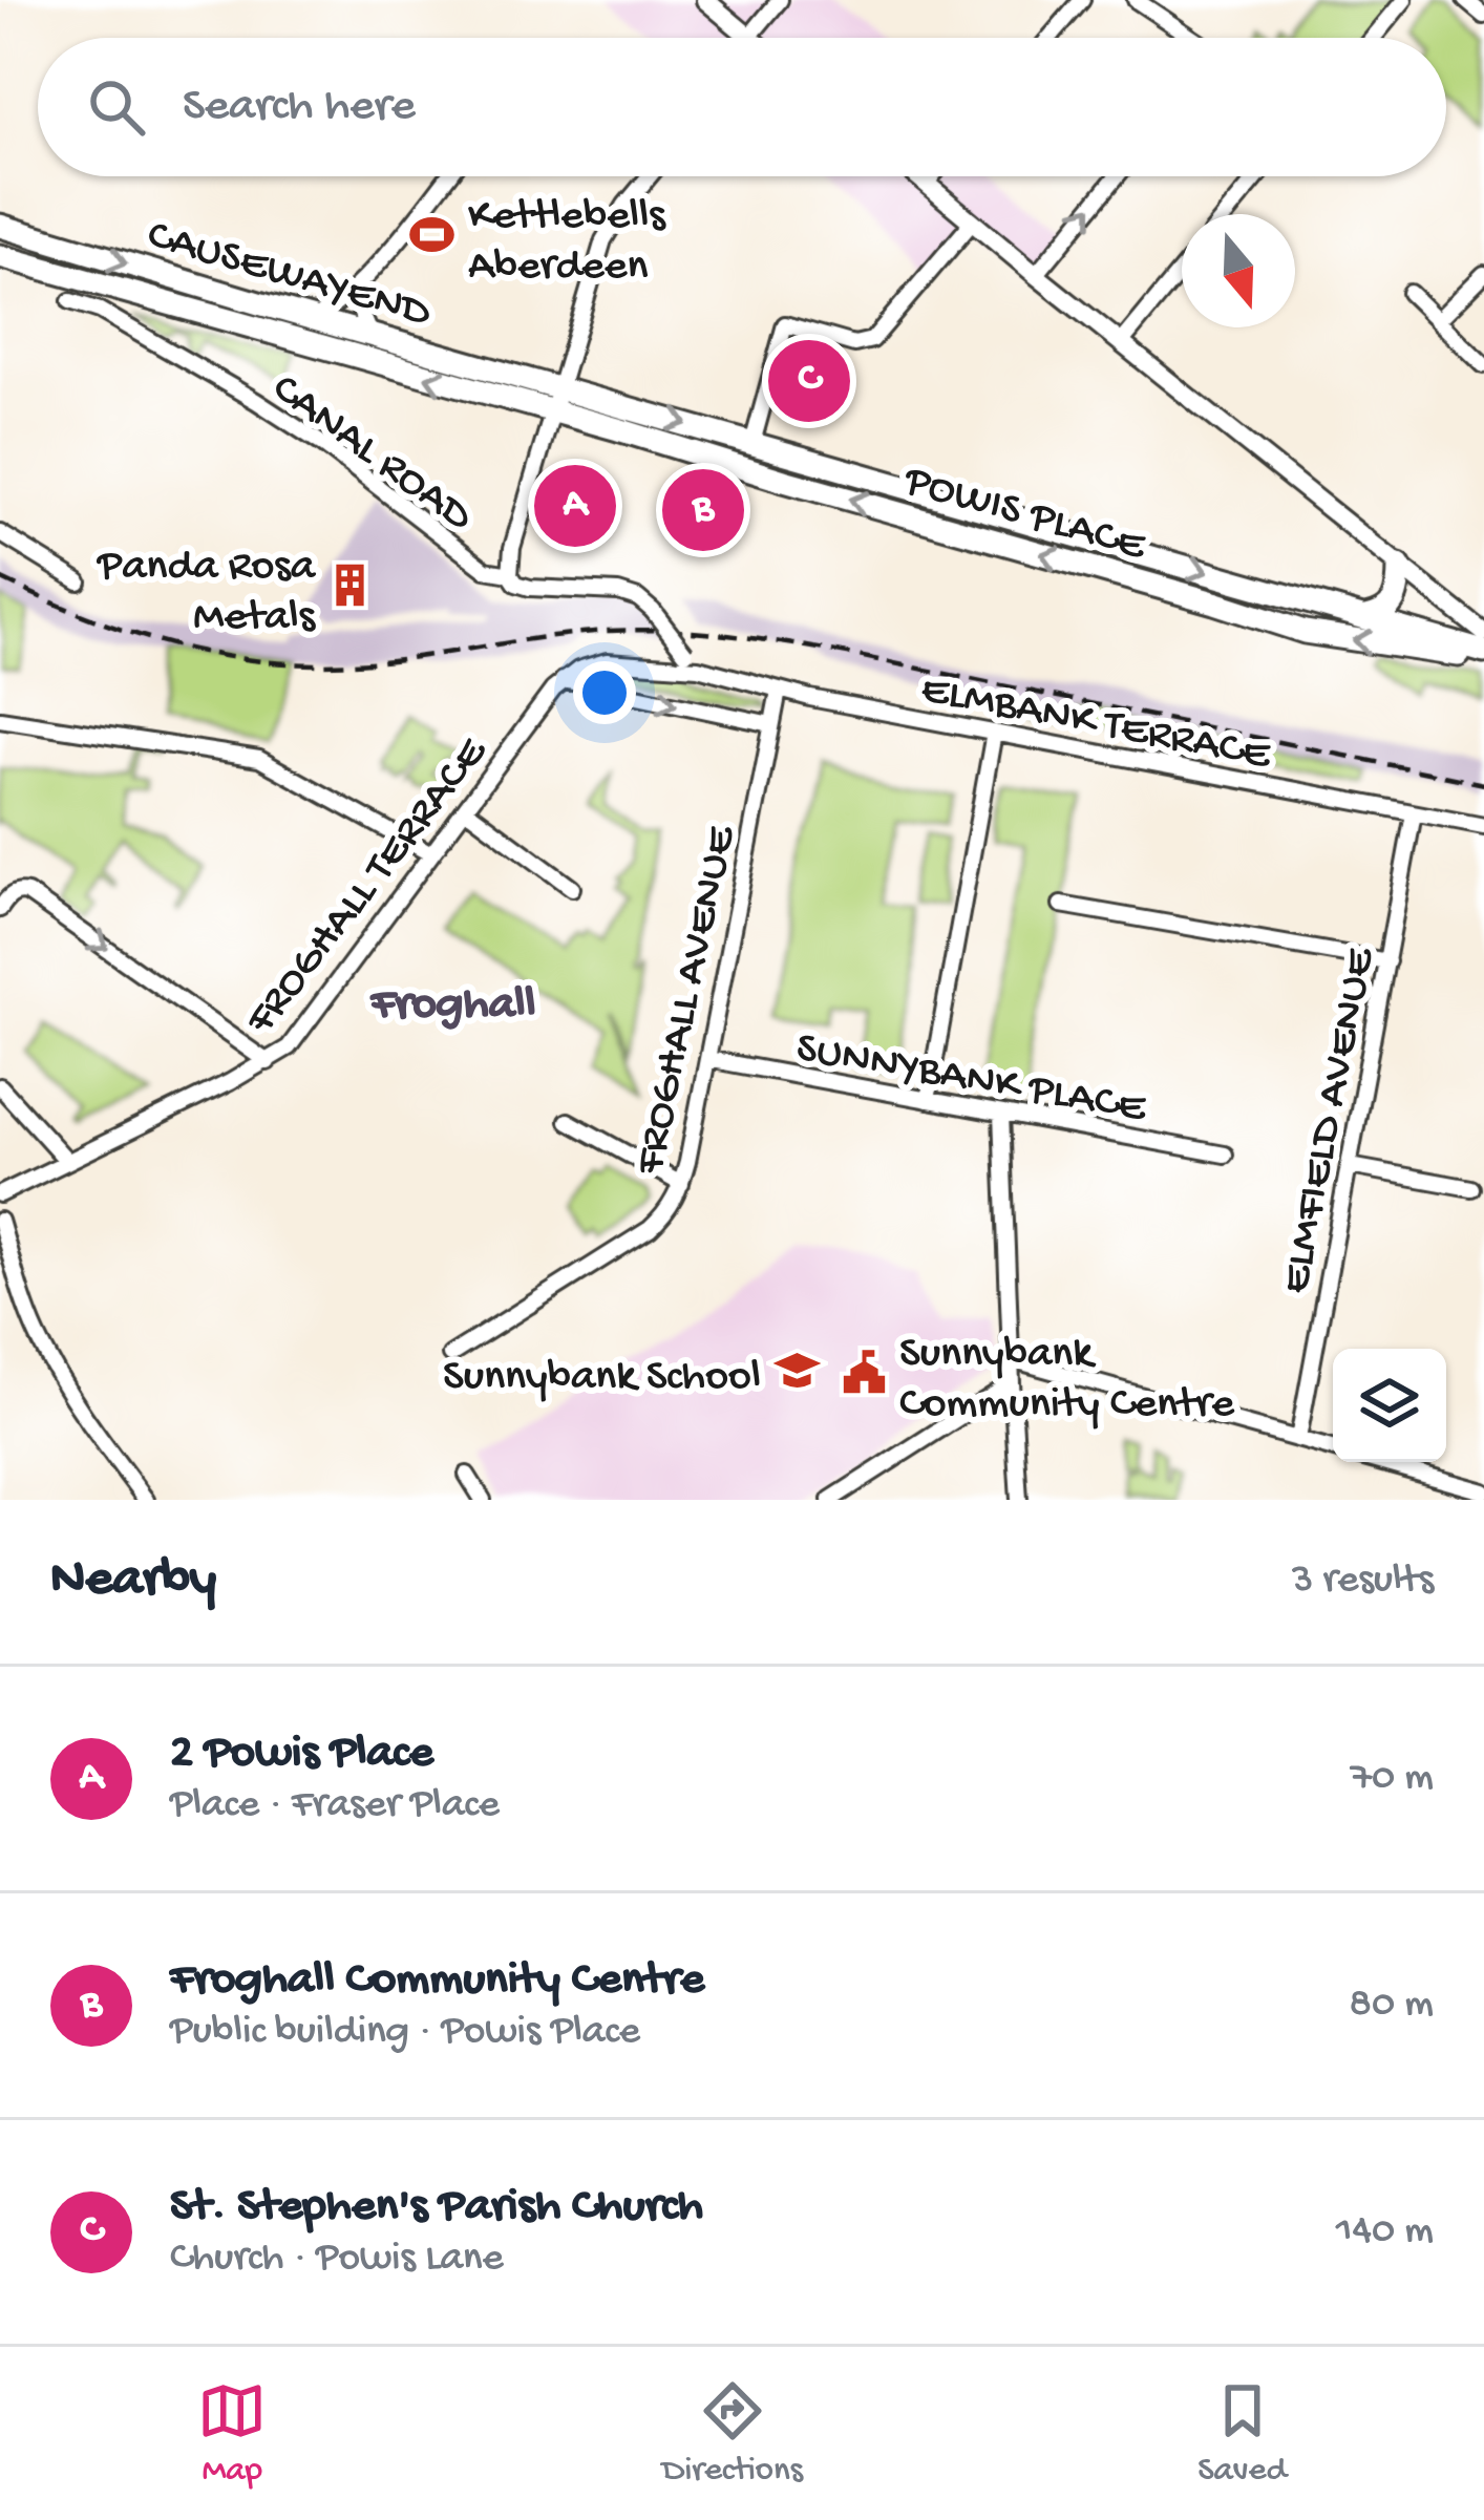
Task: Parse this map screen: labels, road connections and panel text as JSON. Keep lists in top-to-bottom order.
{
  "streets": {
    "main road": ["CAUSEWAYEND", "POWIS PLACE"],
    "street": [
      "CANAL ROAD",
      "ELMBANK TERRACE",
      "FROGHALL TERRACE",
      "FROGHALL AVENUE",
      "SUNNYBANK PLACE",
      "ELMFIELD AVENUE"
    ]
  },
  "crossings": [
    ["CAUSEWAYEND", "POWIS PLACE"],
    ["CANAL ROAD", "ELMBANK TERRACE"],
    ["ELMBANK TERRACE", "FROGHALL AVENUE"],
    ["ELMBANK TERRACE", "ELMFIELD AVENUE"],
    ["FROGHALL AVENUE", "SUNNYBANK PLACE"]
  ],
  "districts": ["Froghall"],
  "places": {
    "sports": ["Kettlebells Aberdeen"],
    "building": ["Panda Rosa Metals"],
    "school or university": ["Sunnybank School"],
    "public building": ["Sunnybank Community Centre"]
  },
  "north": "bottom",
  "page": {
    "search": "Search here",
    "pins": ["C", "A", "B"],
    "heading": ["Nearby", "3 results"],
    "list": [
      {
        "mark": "A",
        "name": "2 Powis Place",
        "note": "Place · Fraser Place",
        "value": "70 m"
      },
      {
        "mark": "B",
        "name": "Froghall Community Centre",
        "note": "Public building · Powis Place",
        "value": "80 m"
      },
      {
        "mark": "C",
        "name": "St. Stephen's Parish Church",
        "note": "Church · Powis Lane",
        "value": "140 m"
      }
    ],
    "nav": ["Map", "Directions", "Saved"]
  }
}
